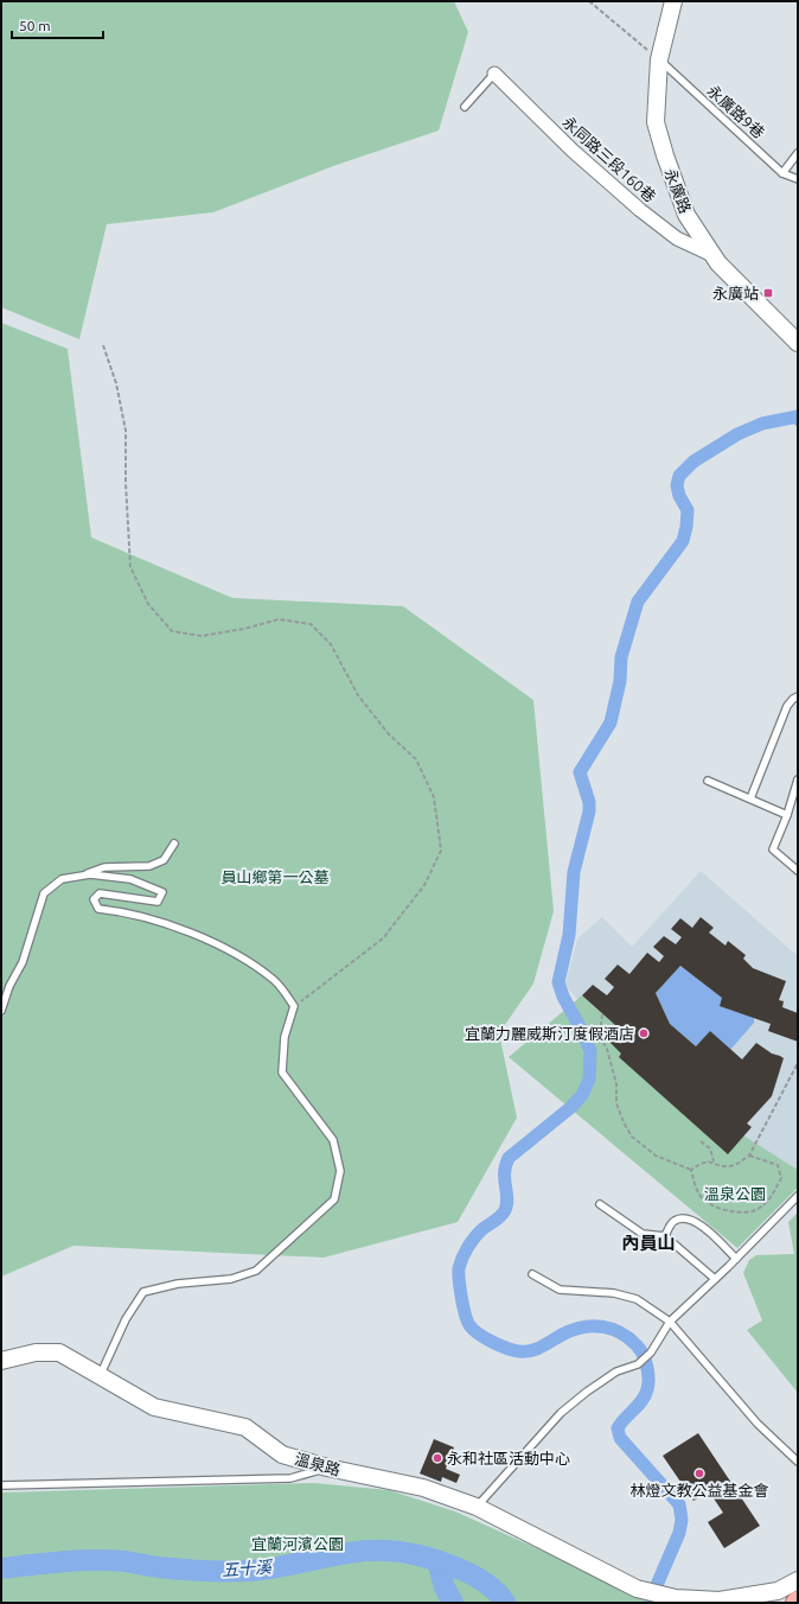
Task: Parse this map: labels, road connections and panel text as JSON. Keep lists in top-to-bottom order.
{
  "streets": {
    "street": ["永同路三段160巷", "永廣路", "溫泉路"],
    "lane": ["永廣路9巷"]
  },
  "crossings": [
    ["永廣路9巷", "永廣路"],
    ["永同路三段160巷", "永廣路"]
  ],
  "districts": ["內員山"],
  "water": ["五十溪"],
  "parks": ["員山鄉第一公墓", "溫泉公園", "宜蘭河濱公園"],
  "places": {
    "transit": ["永廣站"],
    "other": ["宜蘭力麗威斯汀度假酒店", "永和社區活動中心", "林燈文教公益基金會"]
  },
  "scale_bar": "50 m"
}
